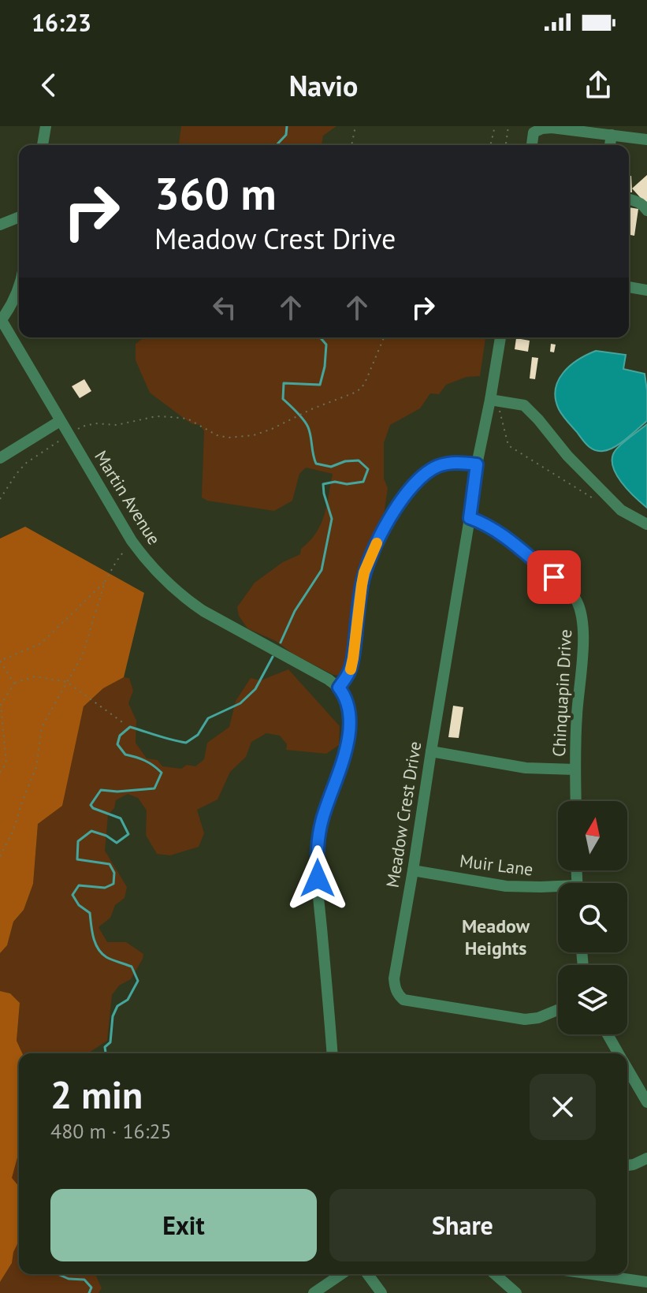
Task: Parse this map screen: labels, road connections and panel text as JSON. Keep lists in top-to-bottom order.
{
  "streets": {
    "street": [
      "Martin Avenue",
      "Chinquapin Drive",
      "Meadow Crest Drive",
      "Muir Lane"
    ]
  },
  "crossings": [
    ["Chinquapin Drive", "Meadow Crest Drive"],
    ["Meadow Crest Drive", "Muir Lane"]
  ],
  "districts": ["Meadow Heights"],
  "north": "top",
  "page": {
    "status": "16:23",
    "header": "Navio",
    "turn": ["360 m", "Meadow Crest Drive"],
    "heading": ["2 min", "480 m · 16:25"],
    "buttons": ["Exit", "Share"]
  }
}
